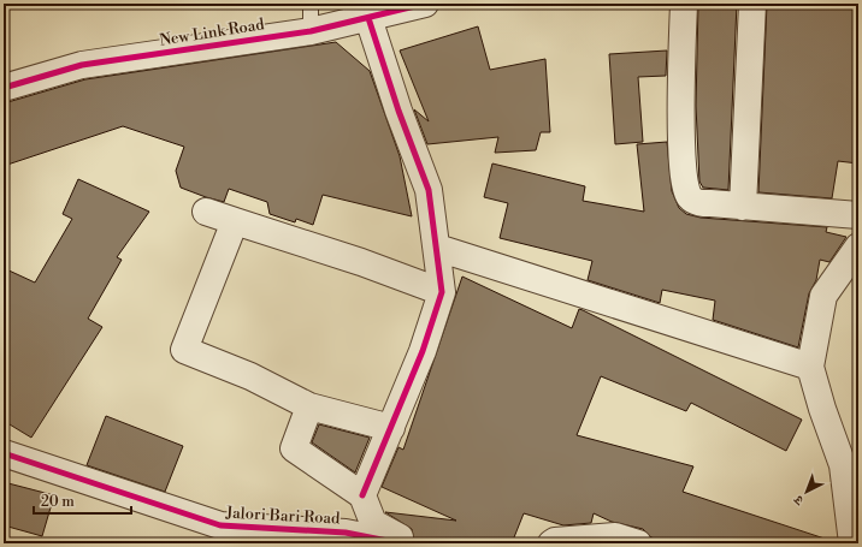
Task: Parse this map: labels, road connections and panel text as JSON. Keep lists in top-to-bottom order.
{
  "streets": {
    "street": ["New Link Road", "Jalori Bari Road"]
  },
  "scale_bar": "20 m",
  "north": "bottom left"
}
